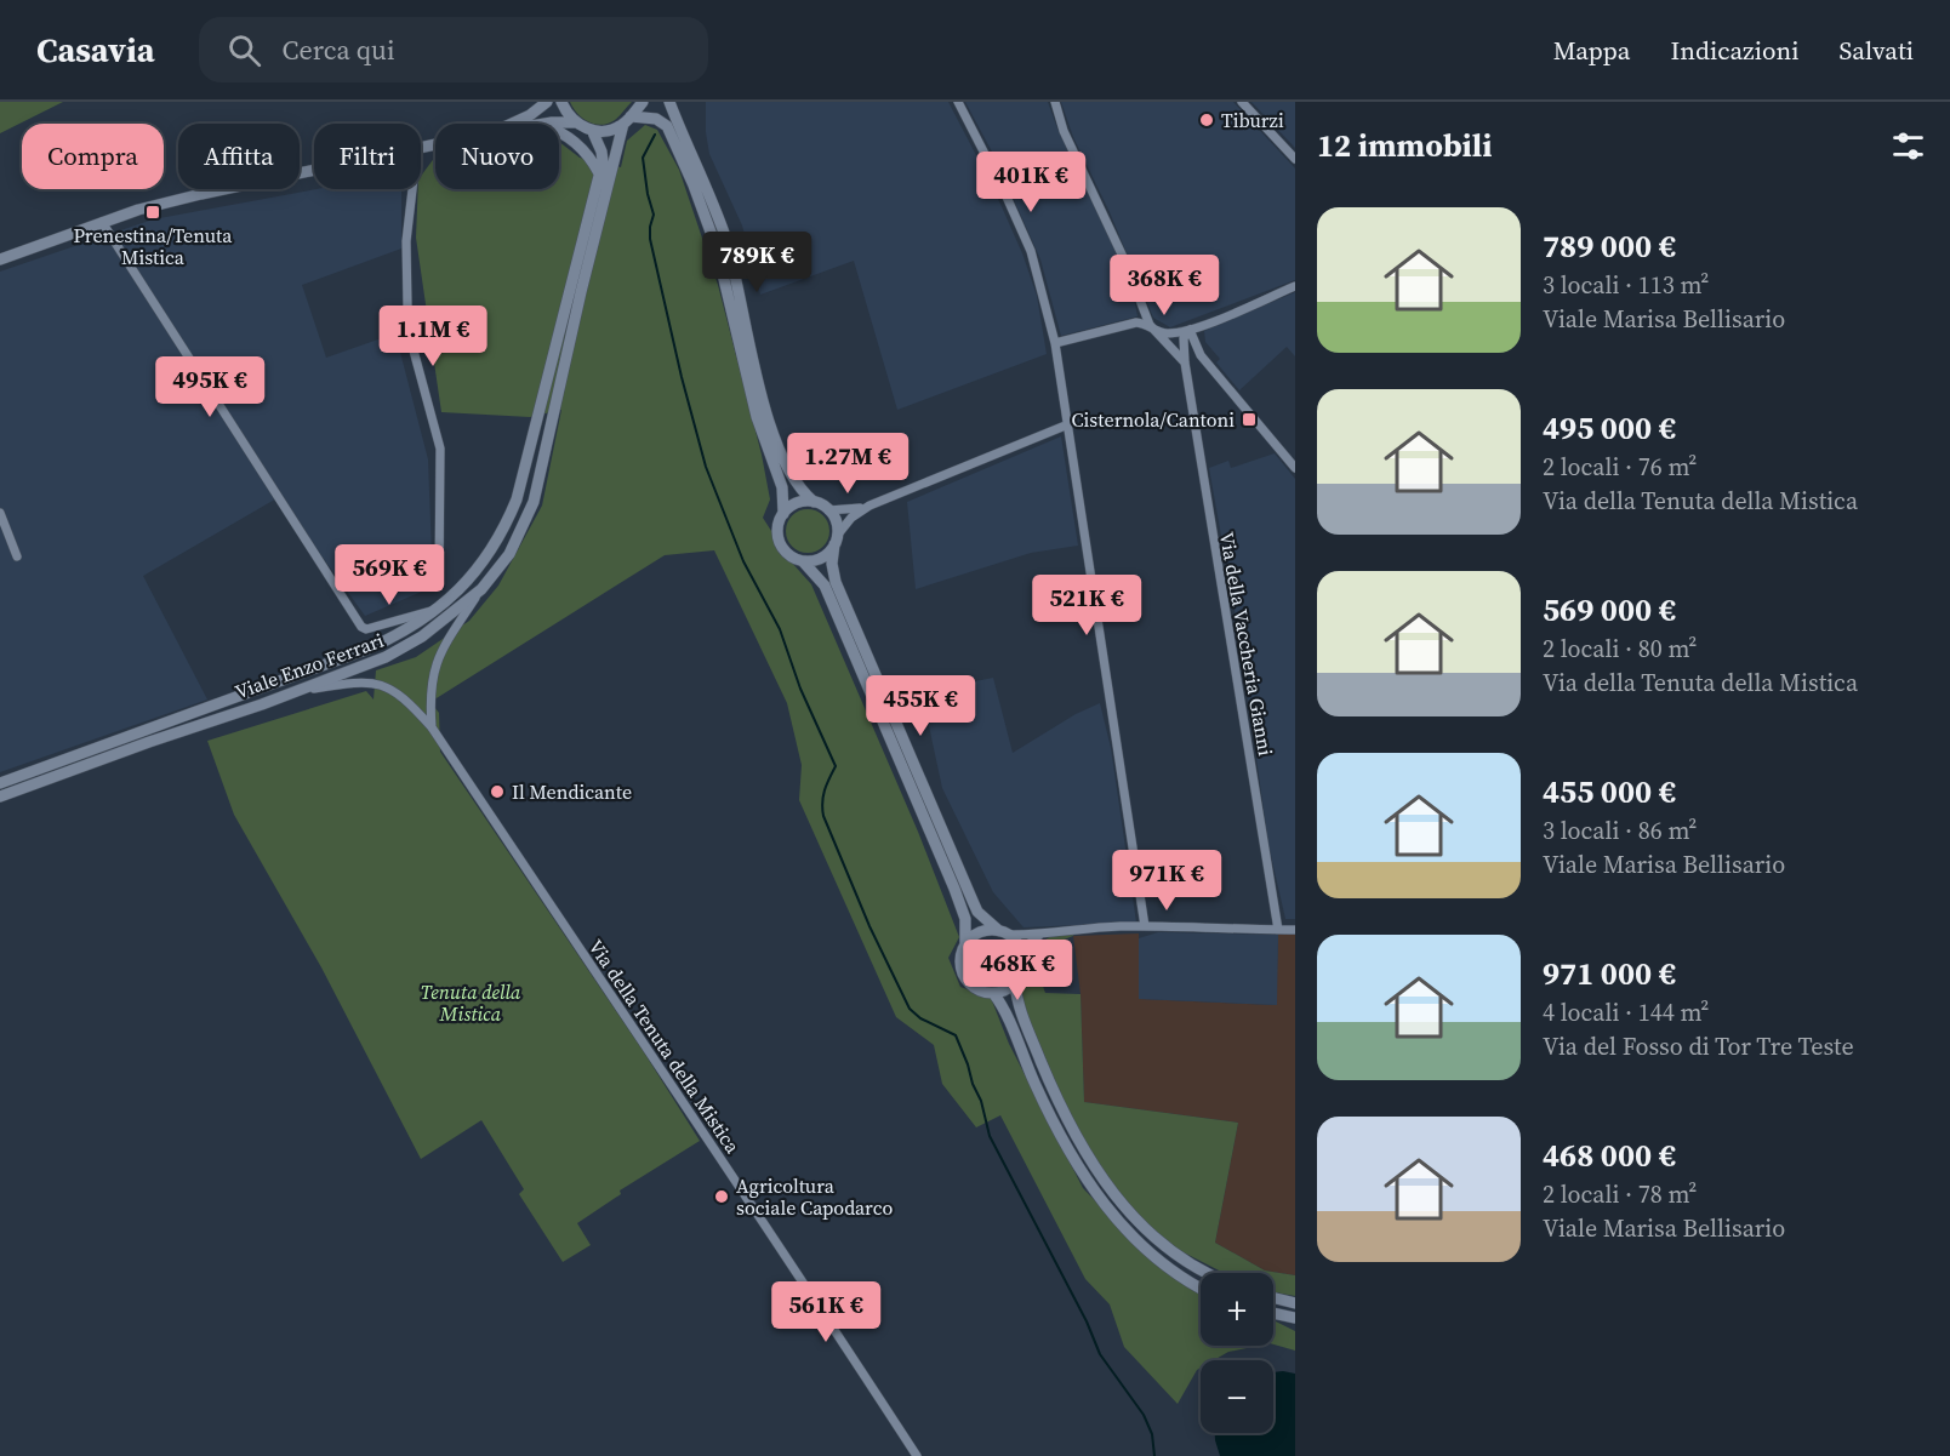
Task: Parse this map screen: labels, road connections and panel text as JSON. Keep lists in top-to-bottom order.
{
  "streets": {
    "main road": ["Viale Enzo Ferrari"],
    "street": ["Via della Vaccheria Gianni", "Via della Tenuta della Mistica"]
  },
  "crossings": [
    ["Viale Enzo Ferrari", "Via della Tenuta della Mistica"]
  ],
  "parks": ["Tenuta della Mistica"],
  "places": {
    "other": ["Tiburzi", "Il Mendicante", "Agricoltura sociale Capodarco"],
    "transit": ["Prenestina/Tenuta Mistica", "Cisternola/Cantoni"]
  },
  "page": {
    "header": "Casavia",
    "search": "Cerca qui",
    "nav": ["Mappa", "Indicazioni", "Salvati"],
    "heading": "12 immobili",
    "chip": [
      "Compra",
      "Affitta",
      "Filtri",
      "Nuovo"
    ],
    "price": [
      "401K €",
      "789K €",
      "368K €",
      "1.1M €",
      "495K €",
      "1.27M €",
      "569K €",
      "521K €",
      "455K €",
      "971K €",
      "468K €",
      "561K €"
    ],
    "list": [
      {
        "name": "789 000 €",
        "note": "3 locali · 113 m² · Viale Marisa Bellisario"
      },
      {
        "name": "495 000 €",
        "note": "2 locali · 76 m² · Via della Tenuta della Mistica"
      },
      {
        "name": "569 000 €",
        "note": "2 locali · 80 m² · Via della Tenuta della Mistica"
      },
      {
        "name": "455 000 €",
        "note": "3 locali · 86 m² · Viale Marisa Bellisario"
      },
      {
        "name": "971 000 €",
        "note": "4 locali · 144 m² · Via del Fosso di Tor Tre Teste"
      },
      {
        "name": "468 000 €",
        "note": "2 locali · 78 m² · Viale Marisa Bellisario"
      }
    ],
    "map_buttons": ["+", "−"]
  }
}
